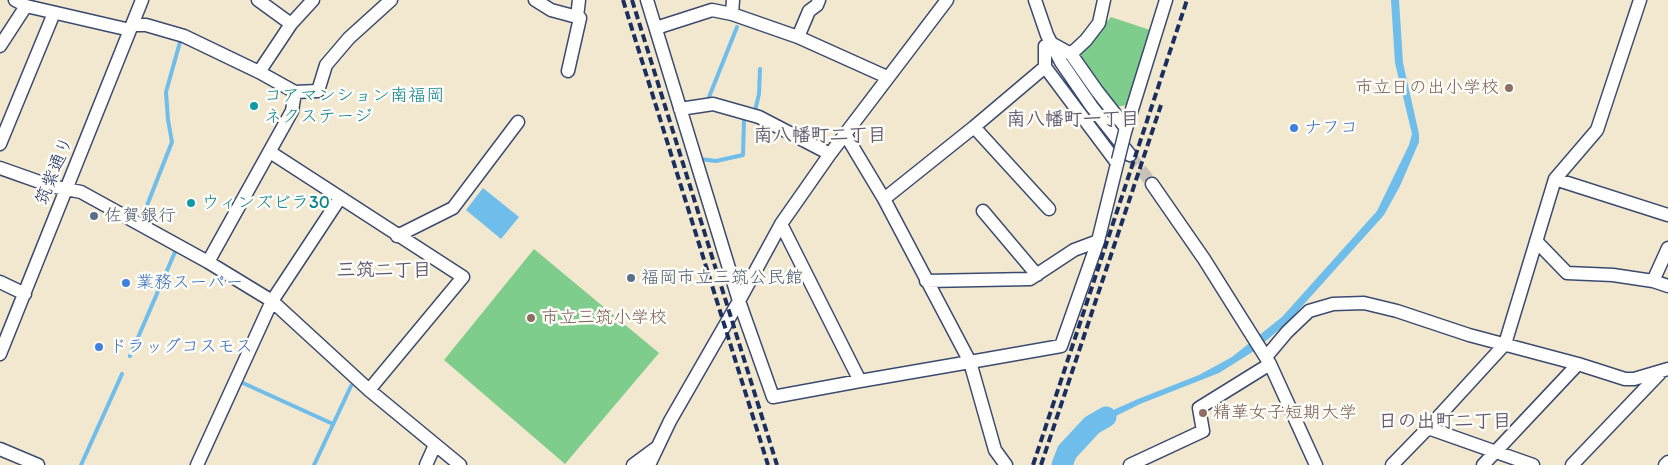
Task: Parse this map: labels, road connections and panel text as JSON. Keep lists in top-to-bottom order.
{
  "streets": {
    "street": ["筑紫通り"]
  },
  "districts": [
    "南八幡町一丁目",
    "南八幡町二丁目",
    "三筑二丁目",
    "日の出町二丁目"
  ],
  "places": [
    "市立日の出小学校",
    "コアマンション南福岡 ネクステージ",
    "ナフコ",
    "ウィンズビラ30",
    "佐賀銀行",
    "福岡市立三筑公民館",
    "業務スーパー",
    "市立三筑小学校",
    "ドラッグコスモス",
    "精華女子短期大学"
  ]
}
